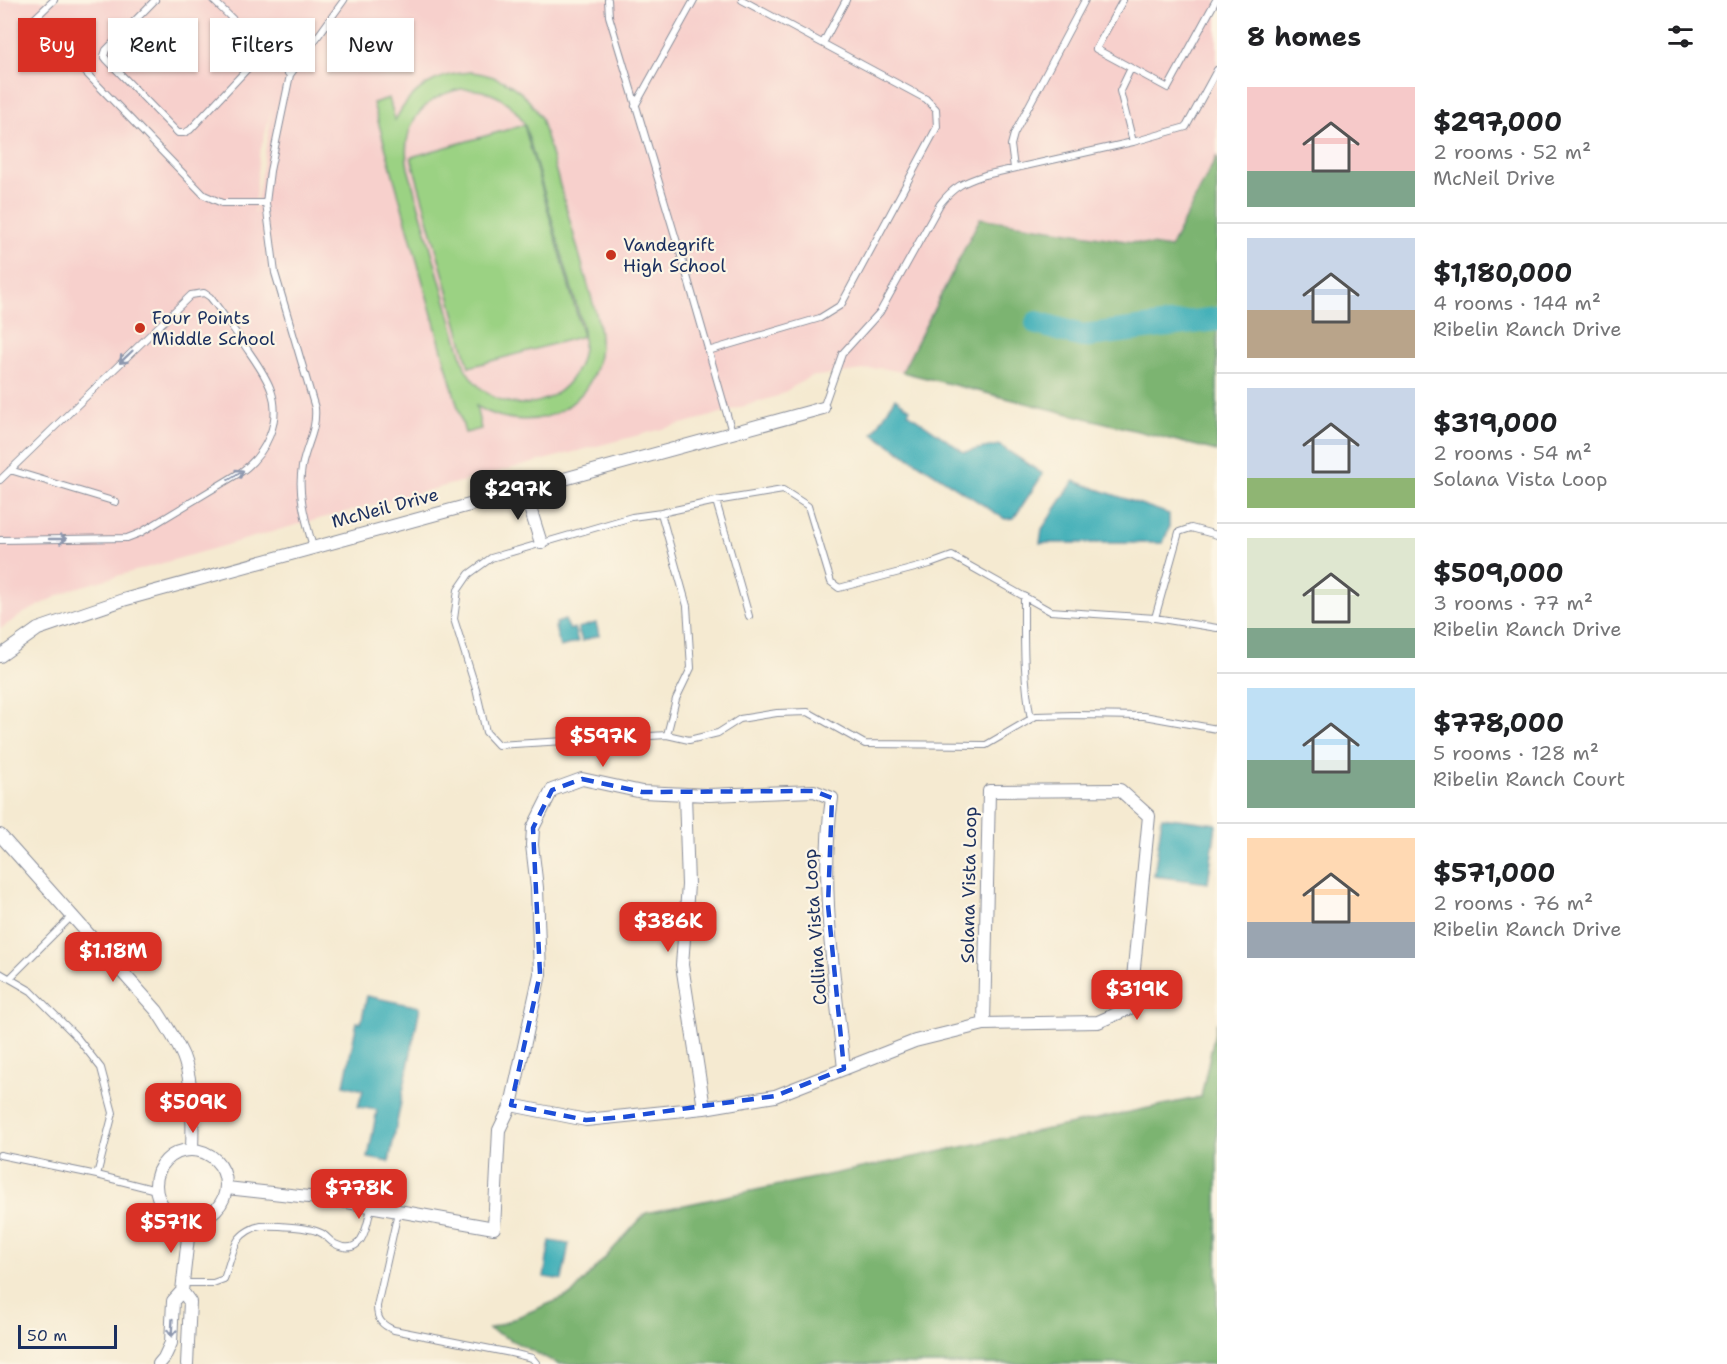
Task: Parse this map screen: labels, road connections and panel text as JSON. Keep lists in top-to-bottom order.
{
  "streets": {
    "street": ["McNeil Drive", "Solana Vista Loop", "Collina Vista Loop"]
  },
  "crossings": [
    ["Solana Vista Loop", "Collina Vista Loop"]
  ],
  "places": ["Vandegrift High School", "Four Points Middle School"],
  "scale_bar": "50 m",
  "page": {
    "heading": "8 homes",
    "chip": [
      "Buy",
      "Rent",
      "Filters",
      "New"
    ],
    "list": [
      {
        "name": "$297,000",
        "note": "2 rooms · 52 m² · McNeil Drive"
      },
      {
        "name": "$1,180,000",
        "note": "4 rooms · 144 m² · Ribelin Ranch Drive"
      },
      {
        "name": "$319,000",
        "note": "2 rooms · 54 m² · Solana Vista Loop"
      },
      {
        "name": "$509,000",
        "note": "3 rooms · 77 m² · Ribelin Ranch Drive"
      },
      {
        "name": "$778,000",
        "note": "5 rooms · 128 m² · Ribelin Ranch Court"
      },
      {
        "name": "$571,000",
        "note": "2 rooms · 76 m² · Ribelin Ranch Drive"
      }
    ],
    "price": [
      "$297K",
      "$597K",
      "$386K",
      "$1.18M",
      "$319K",
      "$509K",
      "$778K",
      "$571K"
    ],
    "scale": "50 m"
  }
}
